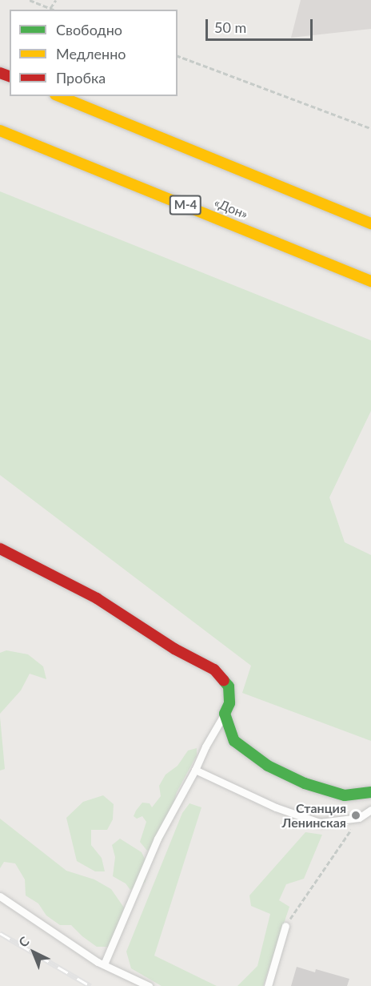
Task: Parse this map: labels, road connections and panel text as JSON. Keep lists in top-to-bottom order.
{
  "streets": {
    "main road": ["М-4", "«Дон»"]
  },
  "places": ["Станция Ленинская"],
  "legend": ["Свободно", "Медленно", "Пробка"],
  "scale_bar": "50 m",
  "north": "top left"
}
